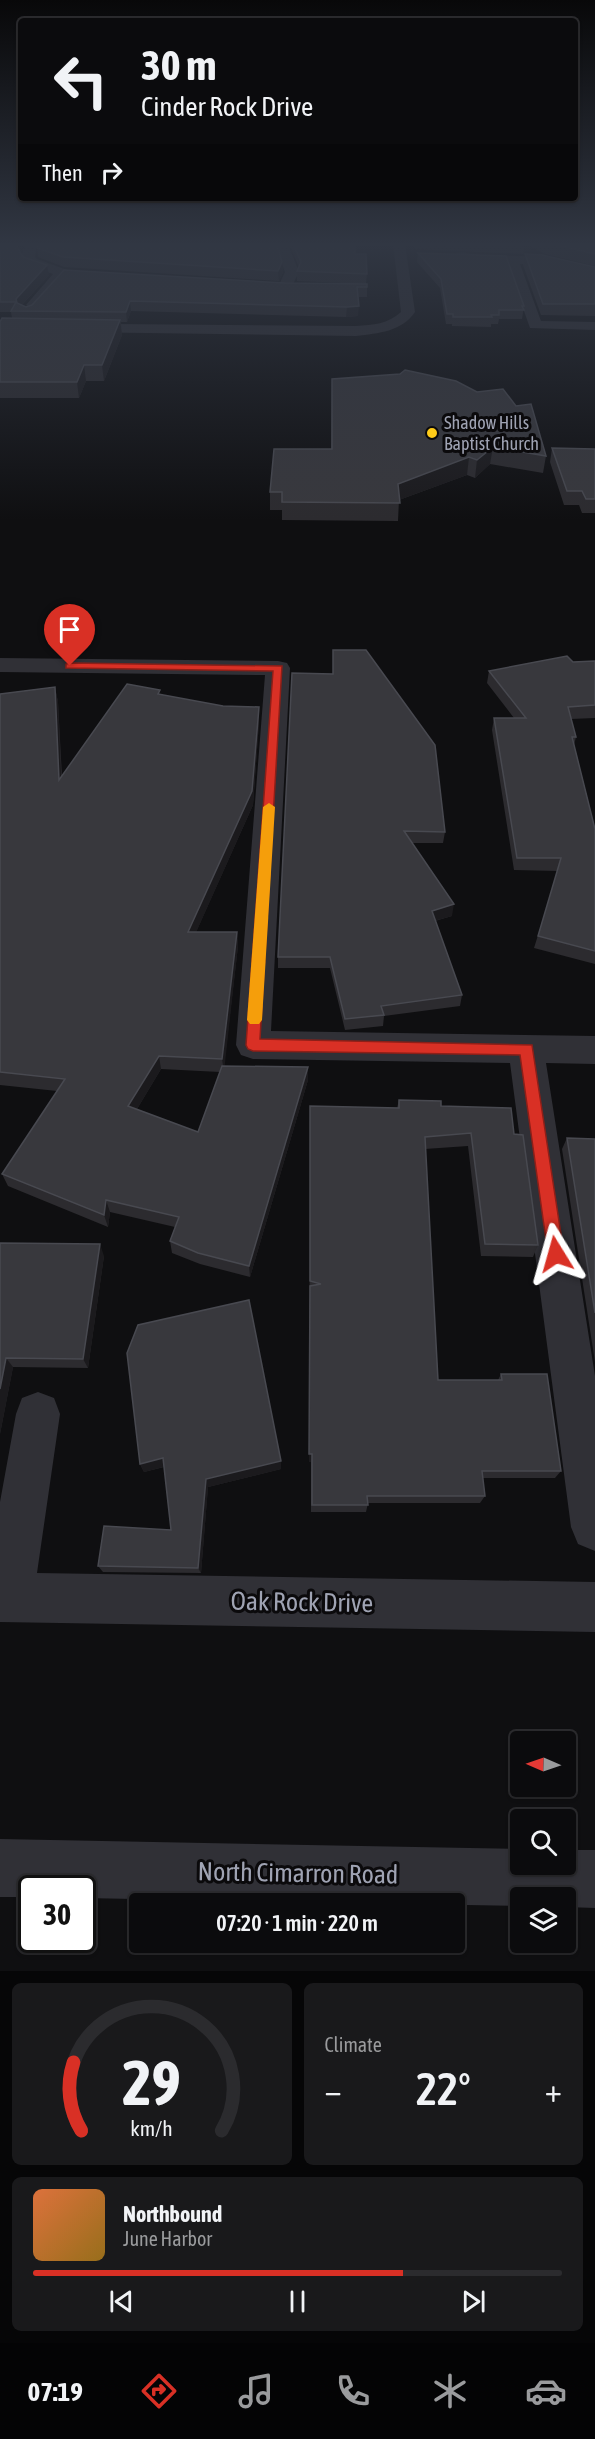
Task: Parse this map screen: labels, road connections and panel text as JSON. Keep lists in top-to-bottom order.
{
  "streets": {
    "street": ["Oak Rock Drive", "North Cimarron Road"]
  },
  "places": ["Shadow Hills Baptist Church"],
  "north": "left",
  "page": {
    "turn": ["30 m", "Cinder Rock Drive"],
    "then": "Then",
    "limit": "30",
    "trip": "07:20 · 1 min · 220 m",
    "tile": "Climate",
    "heat": ["−", "22°", "+"],
    "song": ["Northbound", "June Harbor"],
    "tabs": "07:19",
    "gauge": ["29", "km/h"]
  }
}
